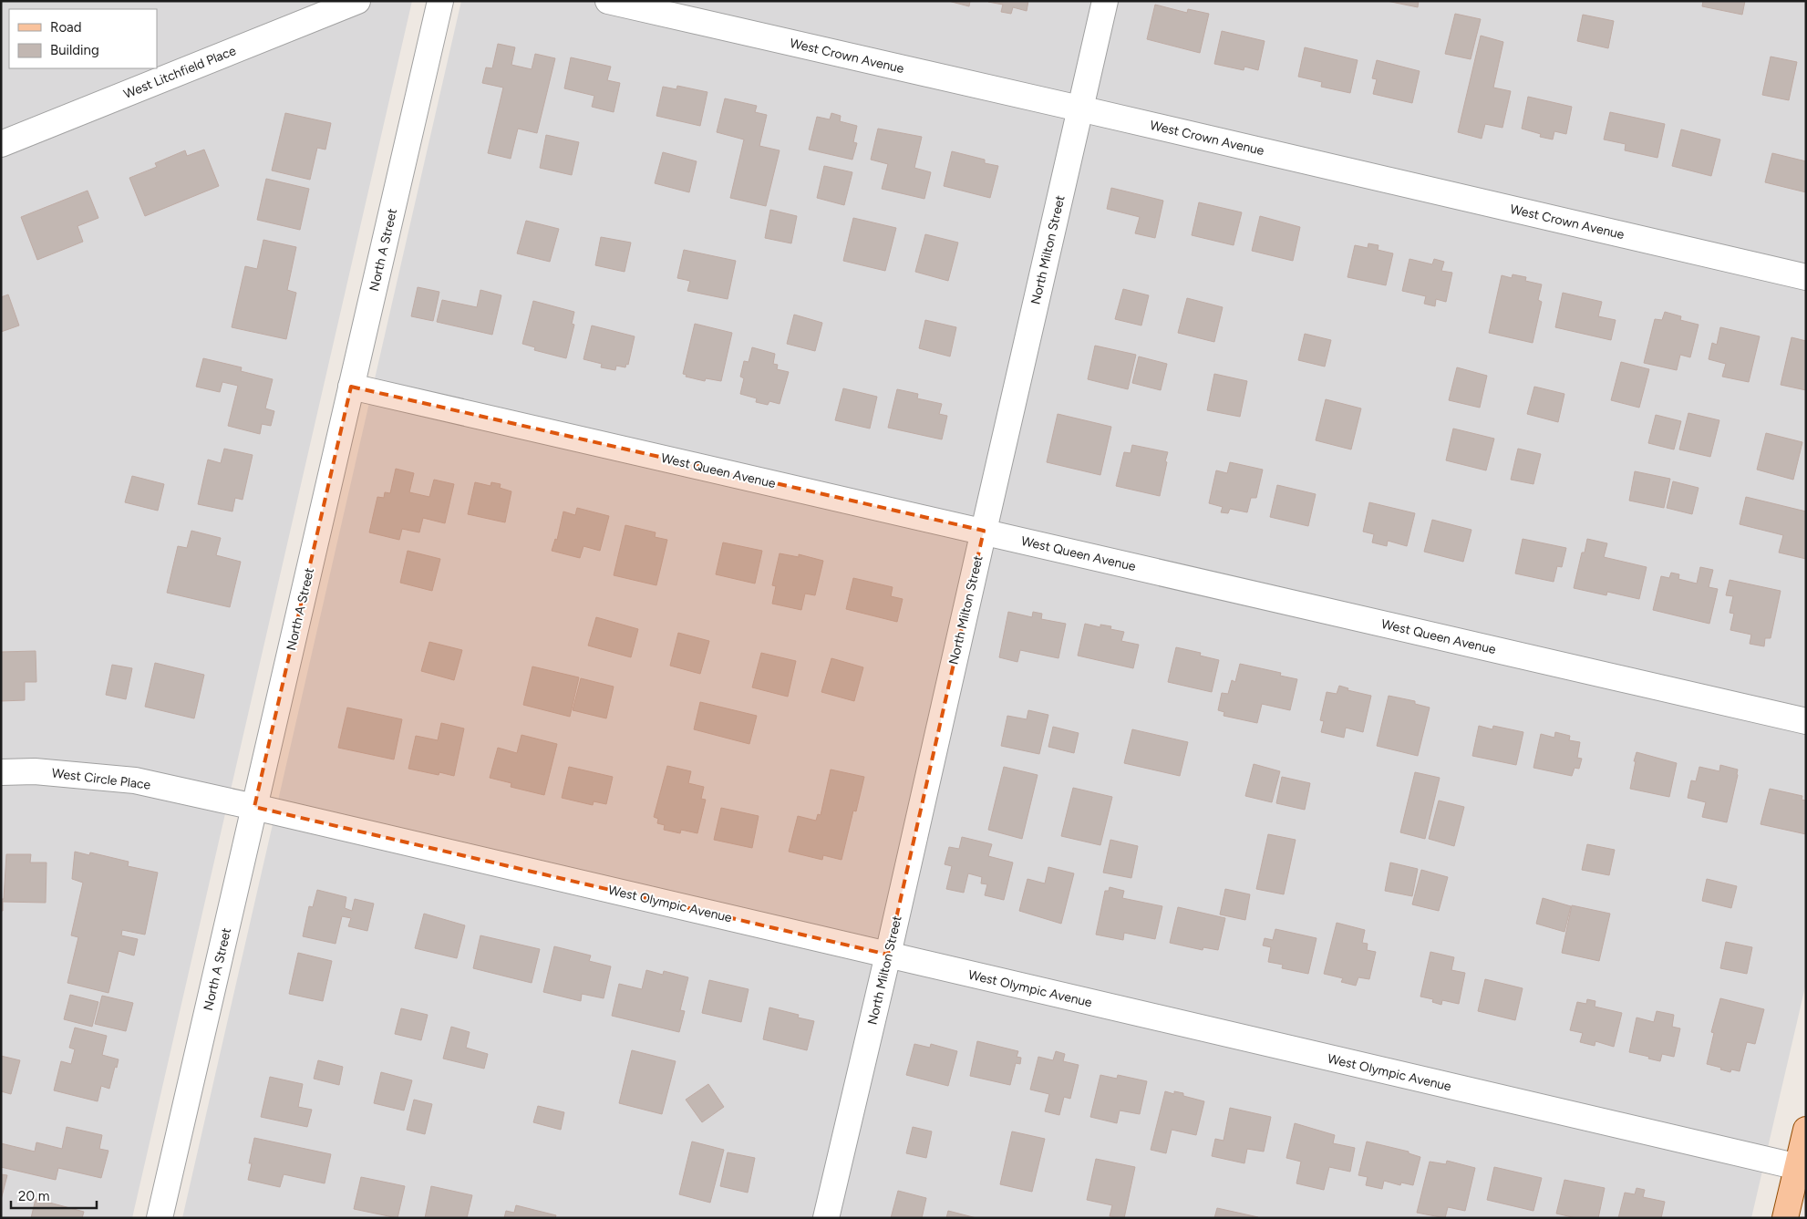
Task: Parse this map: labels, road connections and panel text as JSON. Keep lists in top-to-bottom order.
{
  "streets": {
    "street": [
      "West Crown Avenue",
      "West Litchfield Place",
      "North A Street",
      "North Milton Street",
      "West Queen Avenue",
      "West Circle Place",
      "West Olympic Avenue"
    ]
  },
  "crossings": [
    ["West Crown Avenue", "North Milton Street"],
    ["North A Street", "West Queen Avenue"],
    ["North A Street", "West Circle Place"],
    ["North A Street", "West Olympic Avenue"],
    ["North Milton Street", "West Queen Avenue"],
    ["North Milton Street", "West Olympic Avenue"],
    ["West Circle Place", "West Olympic Avenue"]
  ],
  "legend": ["Road", "Building"],
  "scale_bar": "20 m"
}
